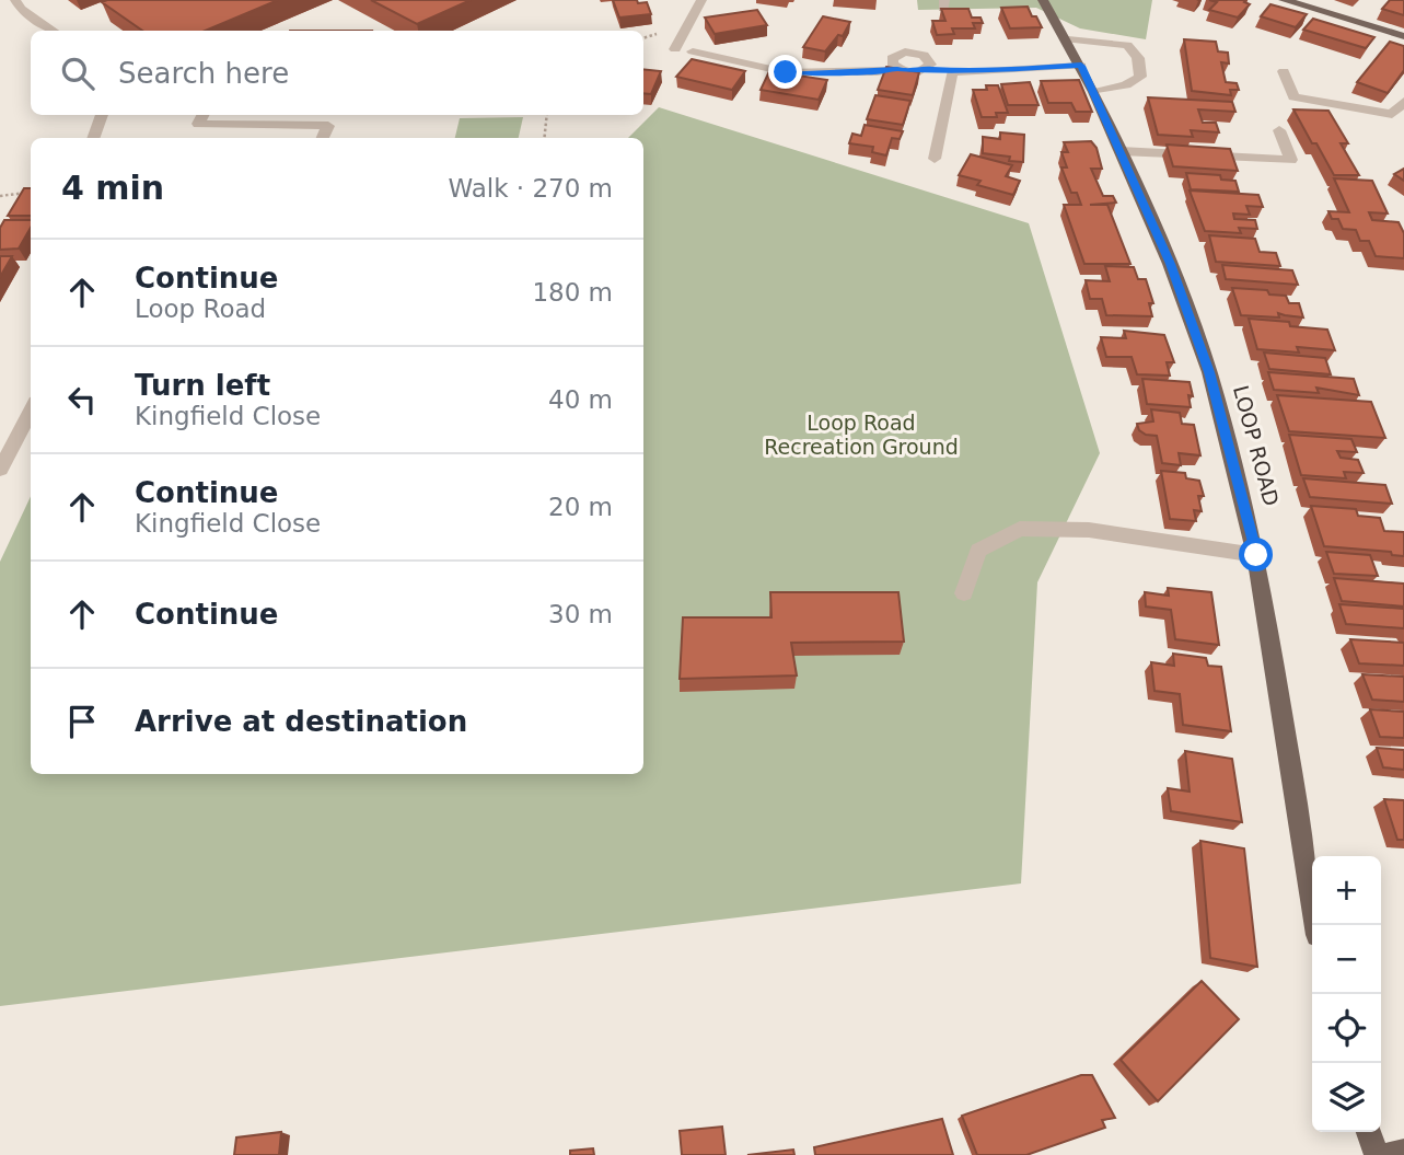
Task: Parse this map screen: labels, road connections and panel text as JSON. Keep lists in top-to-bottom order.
{
  "streets": {
    "main road": ["LOOP ROAD"]
  },
  "parks": ["Loop Road Recreation Ground"],
  "page": {
    "search": "Search here",
    "heading": ["4 min", "Walk · 270 m"],
    "list": [
      ["Continue", "Loop Road", "180 m"],
      ["Turn left", "Kingfield Close", "40 m"],
      ["Continue", "Kingfield Close", "20 m"],
      ["Continue", "30 m"],
      "Arrive at destination"
    ],
    "map_buttons": ["+", "−"]
  }
}
